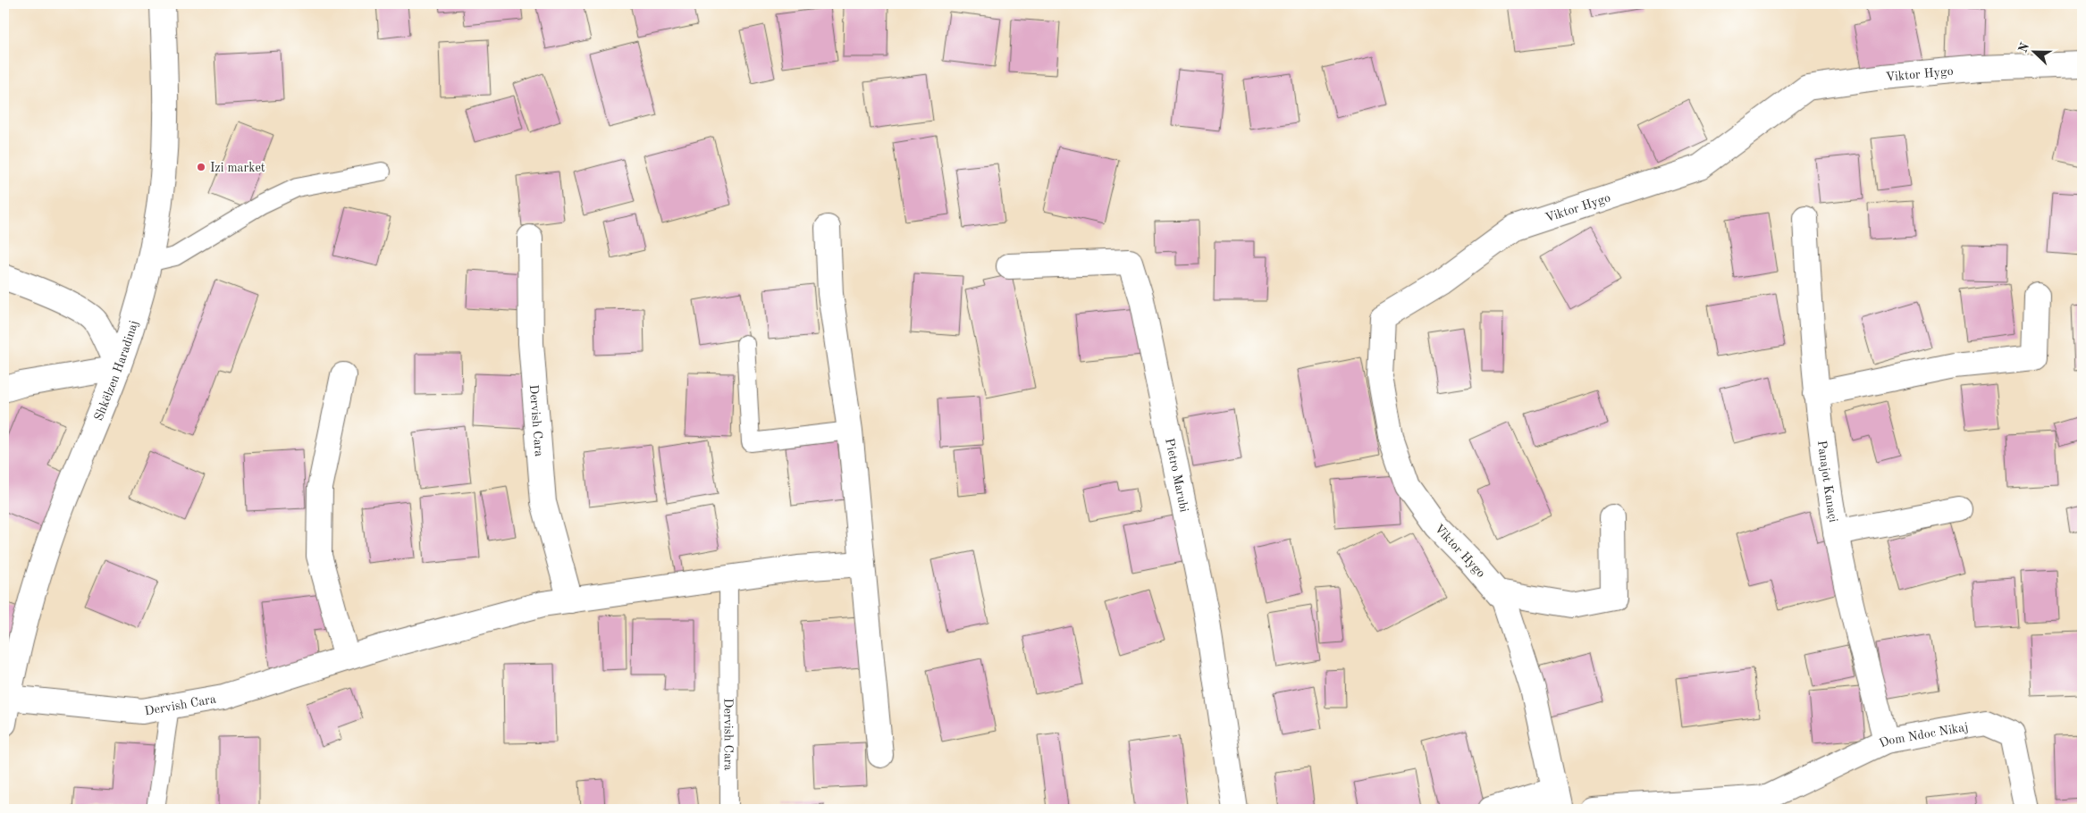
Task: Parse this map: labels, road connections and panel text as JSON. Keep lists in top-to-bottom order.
{
  "streets": {
    "street": [
      "Viktor Hygo",
      "Shkëlzen Haradinaj",
      "Dervish Cara",
      "Pietro Marubi",
      "Panajot Kanaçi",
      "Dom Ndoc Nikaj"
    ]
  },
  "crossings": [
    ["Shkëlzen Haradinaj", "Dervish Cara"],
    ["Panajot Kanaçi", "Dom Ndoc Nikaj"]
  ],
  "places": ["Izi market"],
  "north": "left"
}
